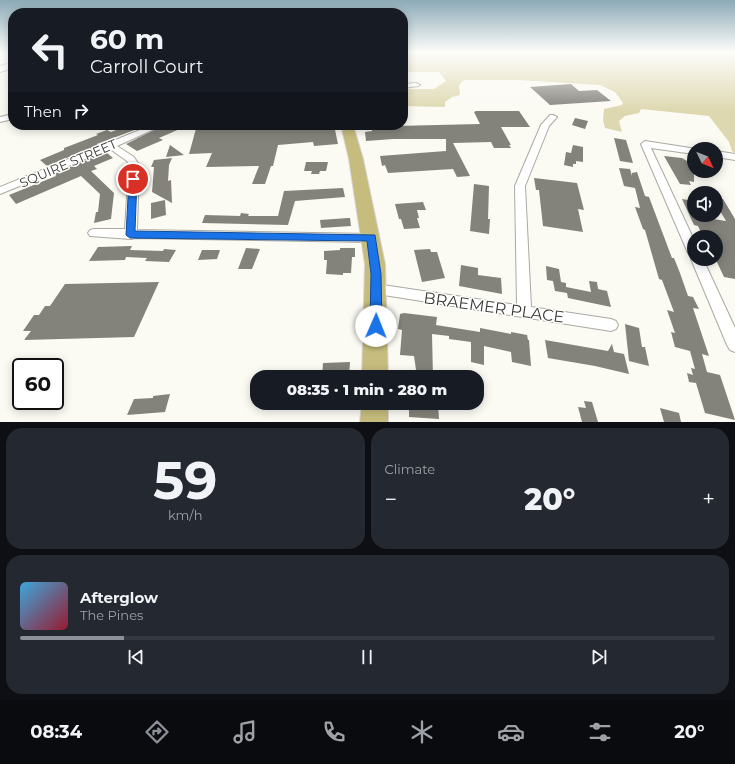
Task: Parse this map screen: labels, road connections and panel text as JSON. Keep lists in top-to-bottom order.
{
  "streets": {
    "street": ["SQUIRE STREET", "BRAEMER PLACE"]
  },
  "north": "bottom right",
  "page": {
    "turn": ["60 m", "Carroll Court"],
    "then": "Then",
    "limit": "60",
    "trip": "08:35 · 1 min · 280 m",
    "tile": [
      ["59", "km/h"],
      "Climate"
    ],
    "heat": ["−", "20°", "+"],
    "song": ["Afterglow", "The Pines"],
    "tabs": ["08:34", "20°"]
  }
}
